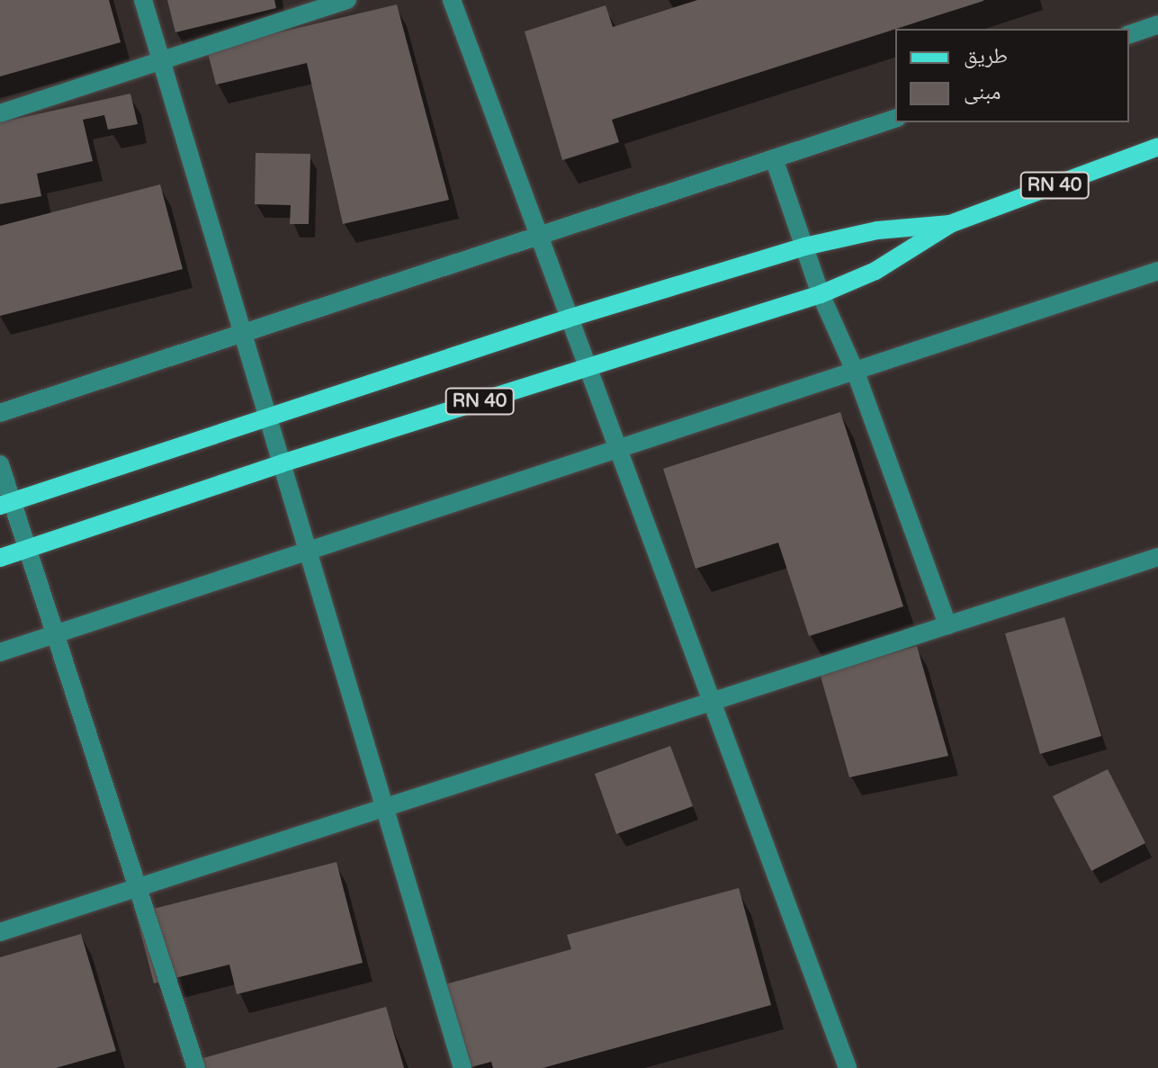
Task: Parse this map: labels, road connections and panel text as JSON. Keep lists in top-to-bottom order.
{
  "streets": {
    "main road": ["RN 40"]
  },
  "legend": ["طريق", "مبنى"]
}
